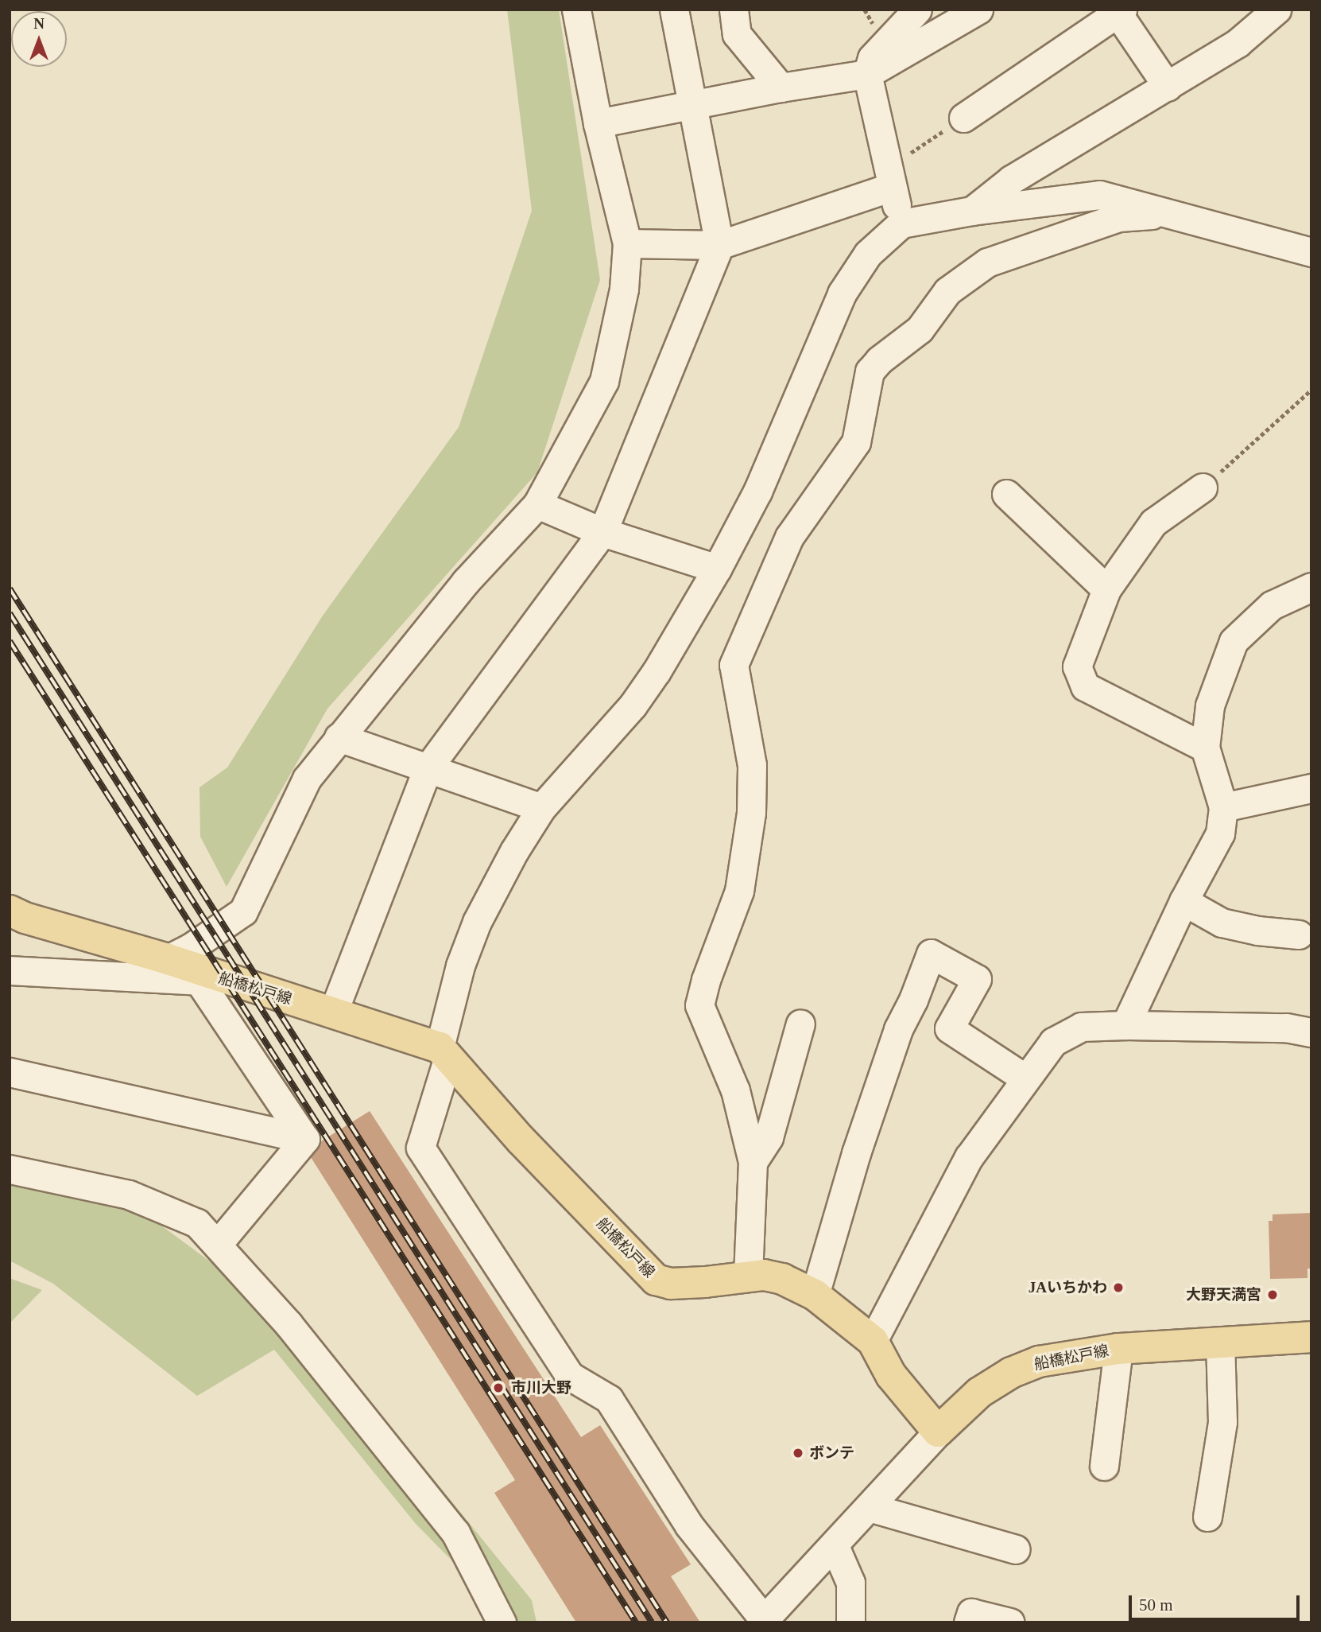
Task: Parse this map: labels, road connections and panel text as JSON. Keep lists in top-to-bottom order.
{
  "streets": {
    "main road": ["船橋松戸線"]
  },
  "places": [
    "JAいちかわ",
    "大野天満宮",
    "市川大野",
    "ボンテ"
  ],
  "scale_bar": "50 m",
  "north": "top"
}
